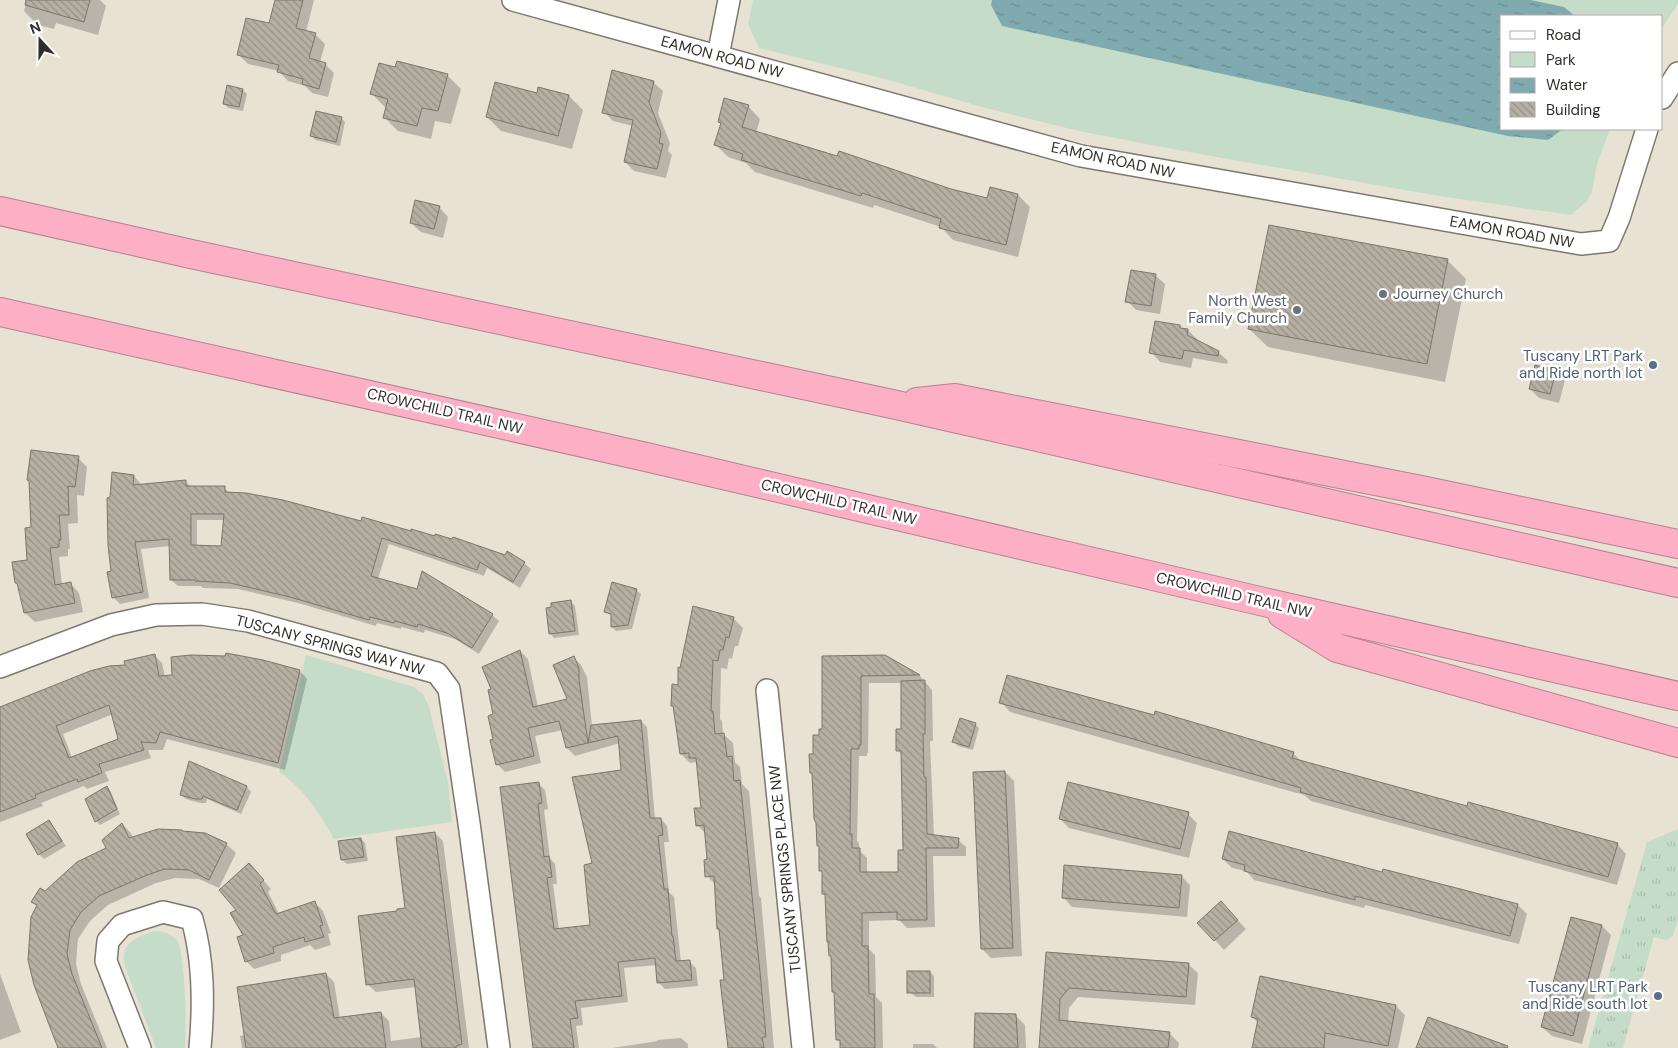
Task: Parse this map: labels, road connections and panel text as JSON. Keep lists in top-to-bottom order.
{
  "streets": {
    "highway": ["CROWCHILD TRAIL NW"],
    "street": ["EAMON ROAD NW", "TUSCANY SPRINGS WAY NW", "TUSCANY SPRINGS PLACE NW"]
  },
  "places": [
    "Journey Church",
    "North West Family Church",
    "Tuscany LRT Park and Ride north lot",
    "Tuscany LRT Park and Ride south lot"
  ],
  "legend": [
    "Road",
    "Park",
    "Water",
    "Building"
  ],
  "north": "top"
}
